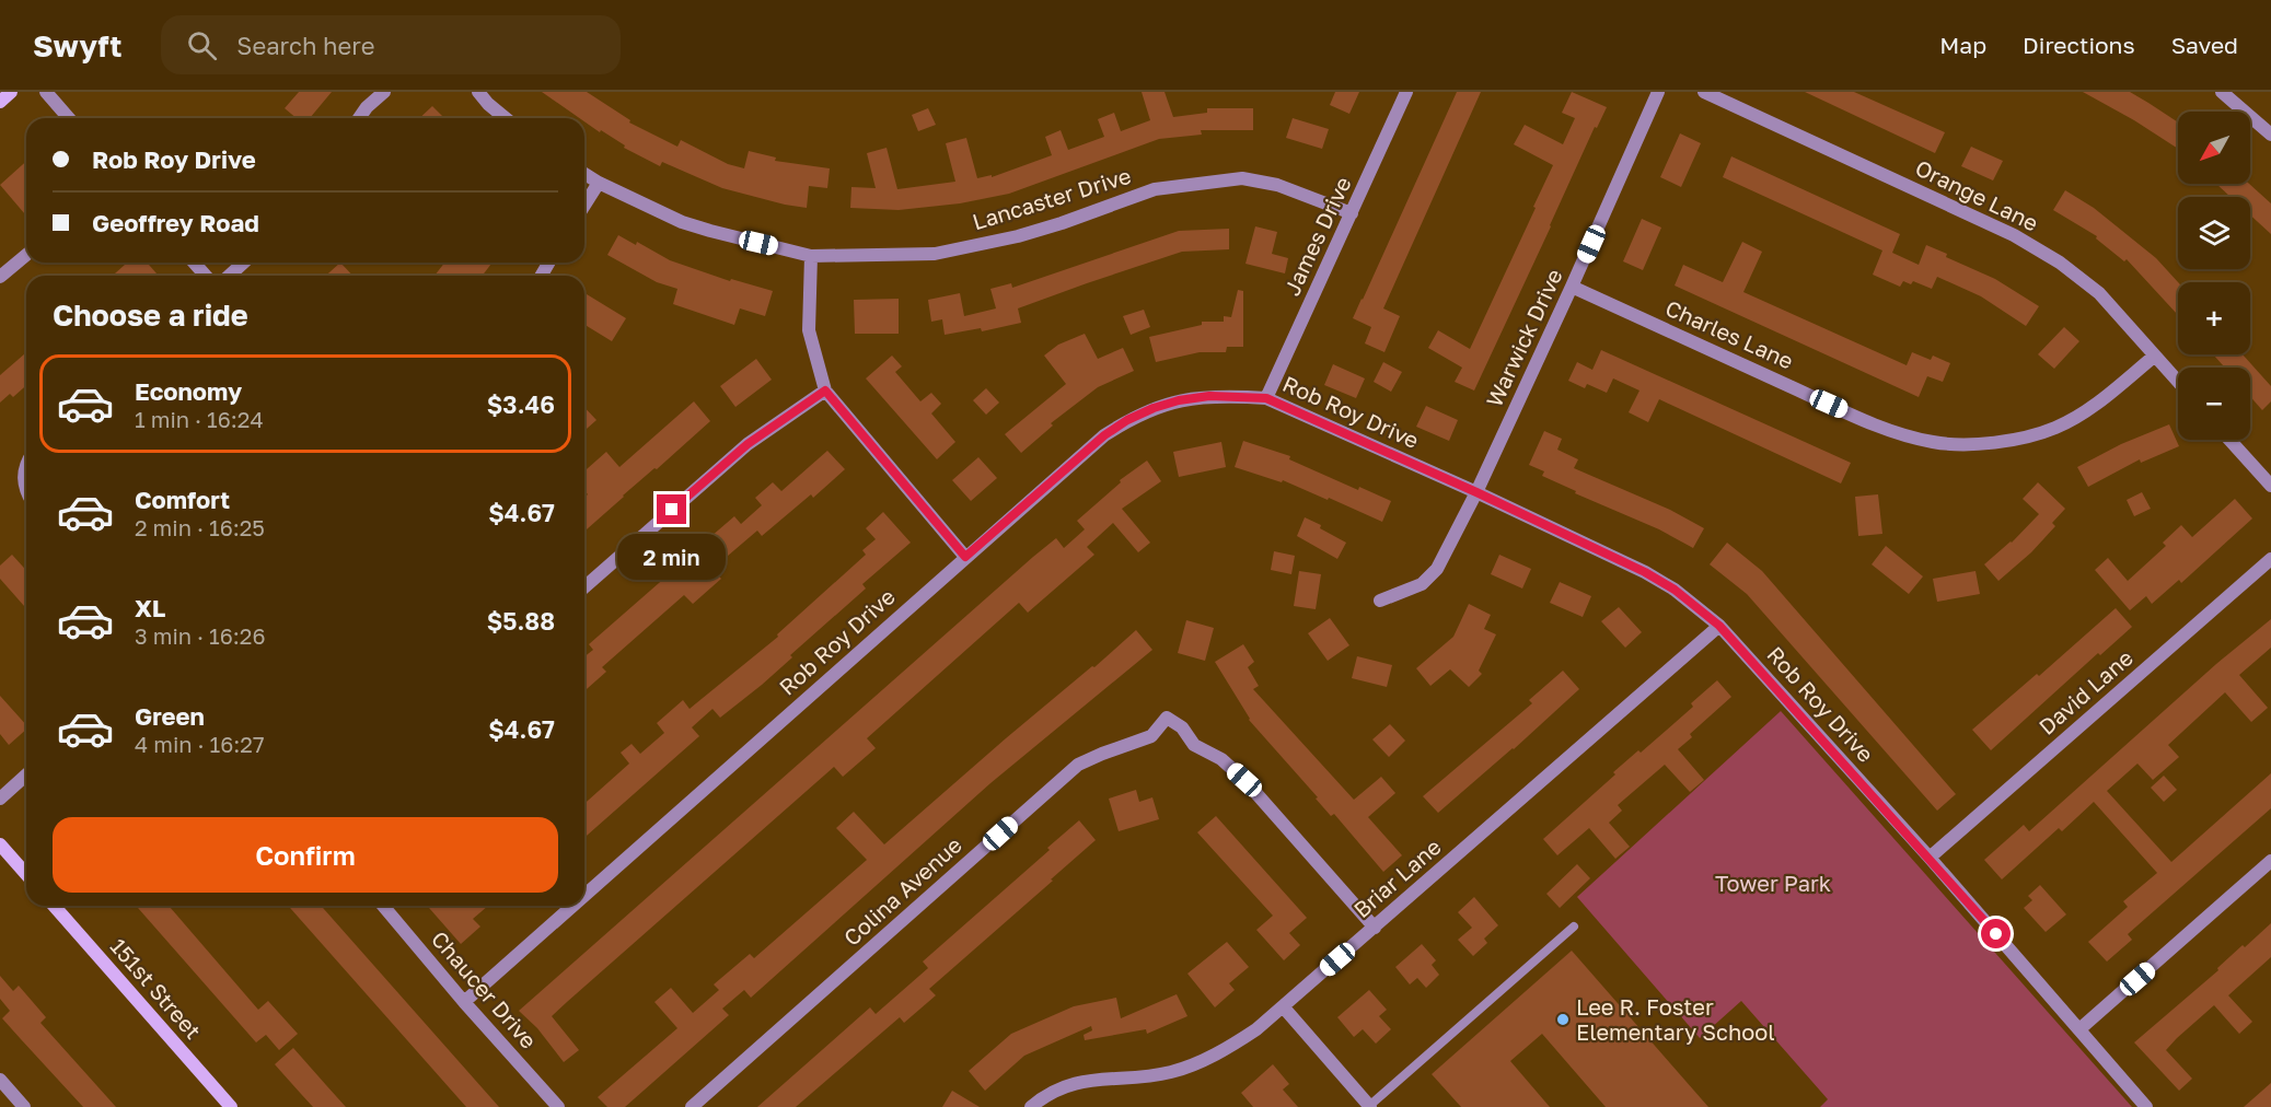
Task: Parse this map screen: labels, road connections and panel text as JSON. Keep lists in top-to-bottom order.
{
  "streets": {
    "street": [
      "Orange Lane",
      "Lancaster Drive",
      "James Drive",
      "Charles Lane",
      "Warwick Drive",
      "Rob Roy Drive",
      "David Lane",
      "Briar Lane",
      "Colina Avenue",
      "151st Street",
      "Chaucer Drive"
    ]
  },
  "crossings": [
    ["Orange Lane", "Charles Lane"],
    ["Lancaster Drive", "James Drive"],
    ["James Drive", "Rob Roy Drive"],
    ["Charles Lane", "Warwick Drive"],
    ["Warwick Drive", "Rob Roy Drive"],
    ["Rob Roy Drive", "David Lane"],
    ["Rob Roy Drive", "Briar Lane"],
    ["Rob Roy Drive", "Chaucer Drive"],
    ["Briar Lane", "Colina Avenue"]
  ],
  "parks": ["Tower Park"],
  "places": ["Lee R. Foster Elementary School"],
  "north": "bottom left",
  "page": {
    "header": "Swyft",
    "search": "Search here",
    "nav": ["Map", "Directions", "Saved"],
    "map_buttons": ["+", "−"],
    "banner": ["Rob Roy Drive", "Geoffrey Road"],
    "heading": "Choose a ride",
    "list": [
      {
        "name": "Economy",
        "note": "1 min · 16:24",
        "value": "$3.46"
      },
      {
        "name": "Comfort",
        "note": "2 min · 16:25",
        "value": "$4.67"
      },
      {
        "name": "XL",
        "note": "3 min · 16:26",
        "value": "$5.88"
      },
      {
        "name": "Green",
        "note": "4 min · 16:27",
        "value": "$4.67"
      }
    ],
    "bubble": "2 min",
    "buttons": "Confirm"
  }
}
